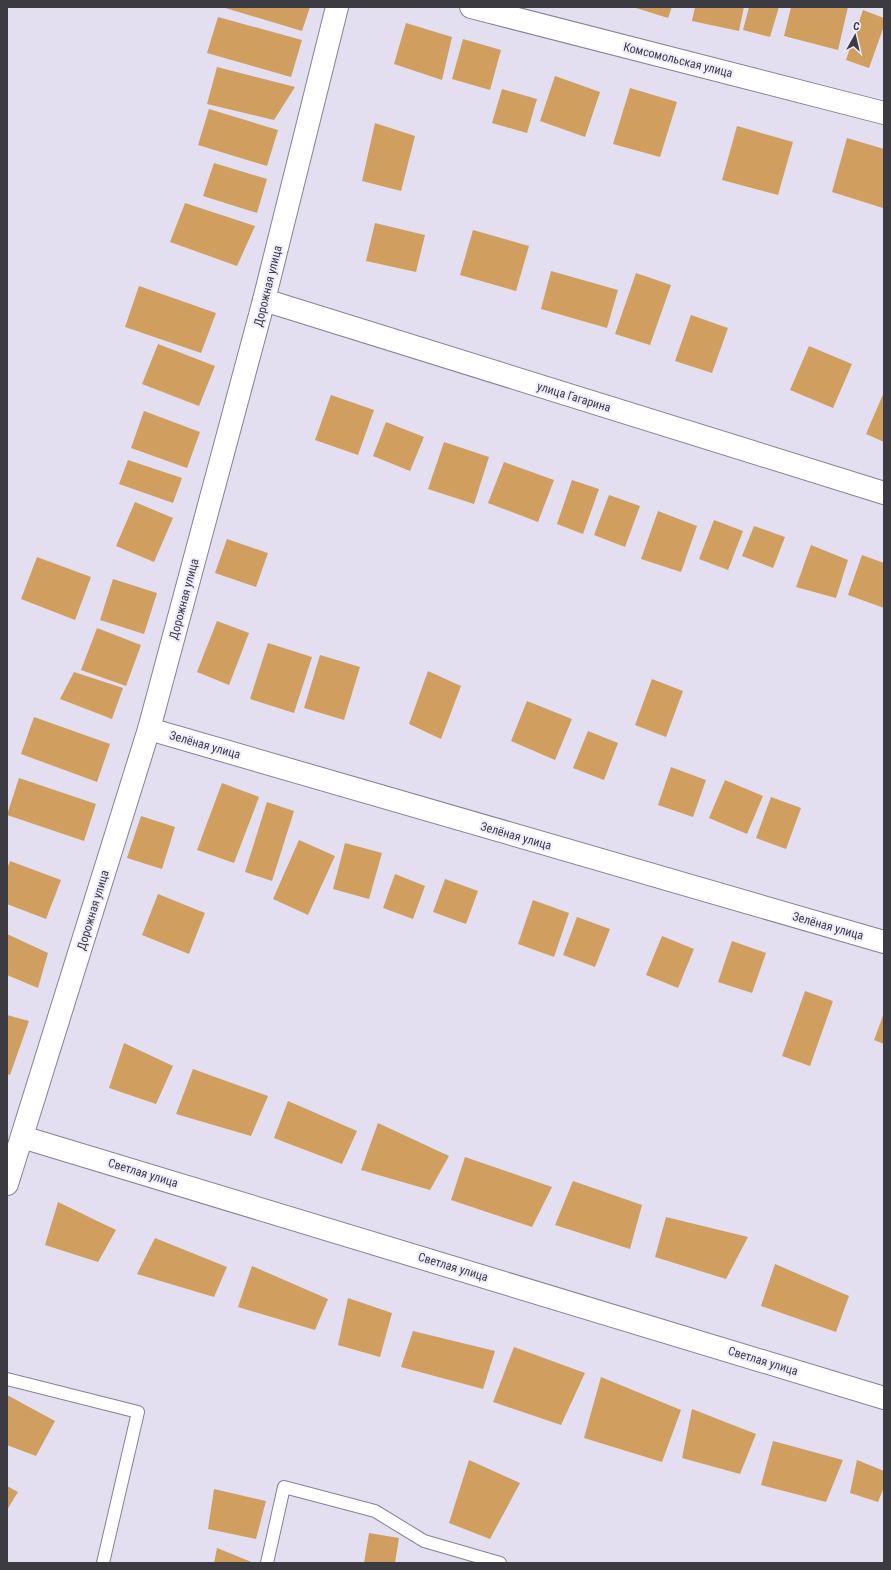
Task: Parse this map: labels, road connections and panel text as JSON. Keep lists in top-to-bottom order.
{
  "streets": {
    "street": [
      "Комсомольская улица",
      "Дорожная улица",
      "улица Гагарина",
      "Зелёная улица",
      "Светлая улица"
    ]
  },
  "crossings": [
    ["Дорожная улица", "улица Гагарина"],
    ["Дорожная улица", "Зелёная улица"],
    ["Дорожная улица", "Светлая улица"]
  ],
  "north": "top"
}
